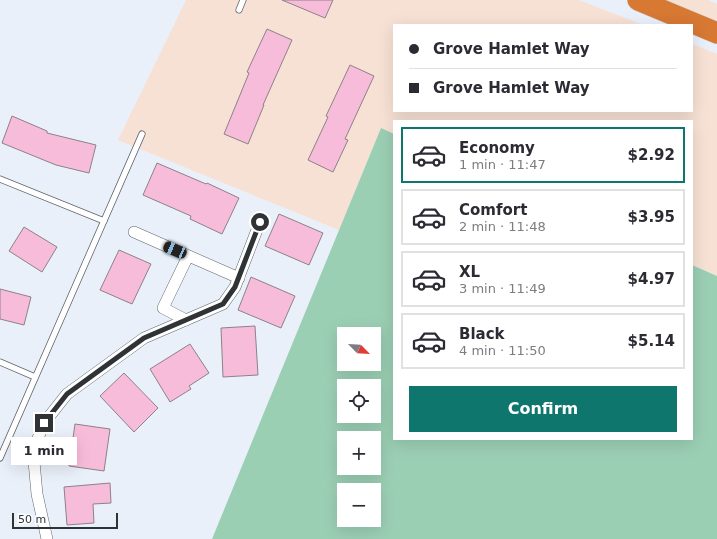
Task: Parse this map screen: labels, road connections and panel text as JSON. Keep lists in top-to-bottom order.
{
  "scale_bar": "50 m",
  "north": "bottom right",
  "page": {
    "banner": ["Grove Hamlet Way", "Grove Hamlet Way"],
    "list": [
      {
        "name": "Economy",
        "note": "1 min · 11:47",
        "value": "$2.92"
      },
      {
        "name": "Comfort",
        "note": "2 min · 11:48",
        "value": "$3.95"
      },
      {
        "name": "XL",
        "note": "3 min · 11:49",
        "value": "$4.97"
      },
      {
        "name": "Black",
        "note": "4 min · 11:50",
        "value": "$5.14"
      }
    ],
    "map_buttons": ["+", "−"],
    "buttons": "Confirm",
    "bubble": "1 min",
    "scale": "50 m"
  }
}
